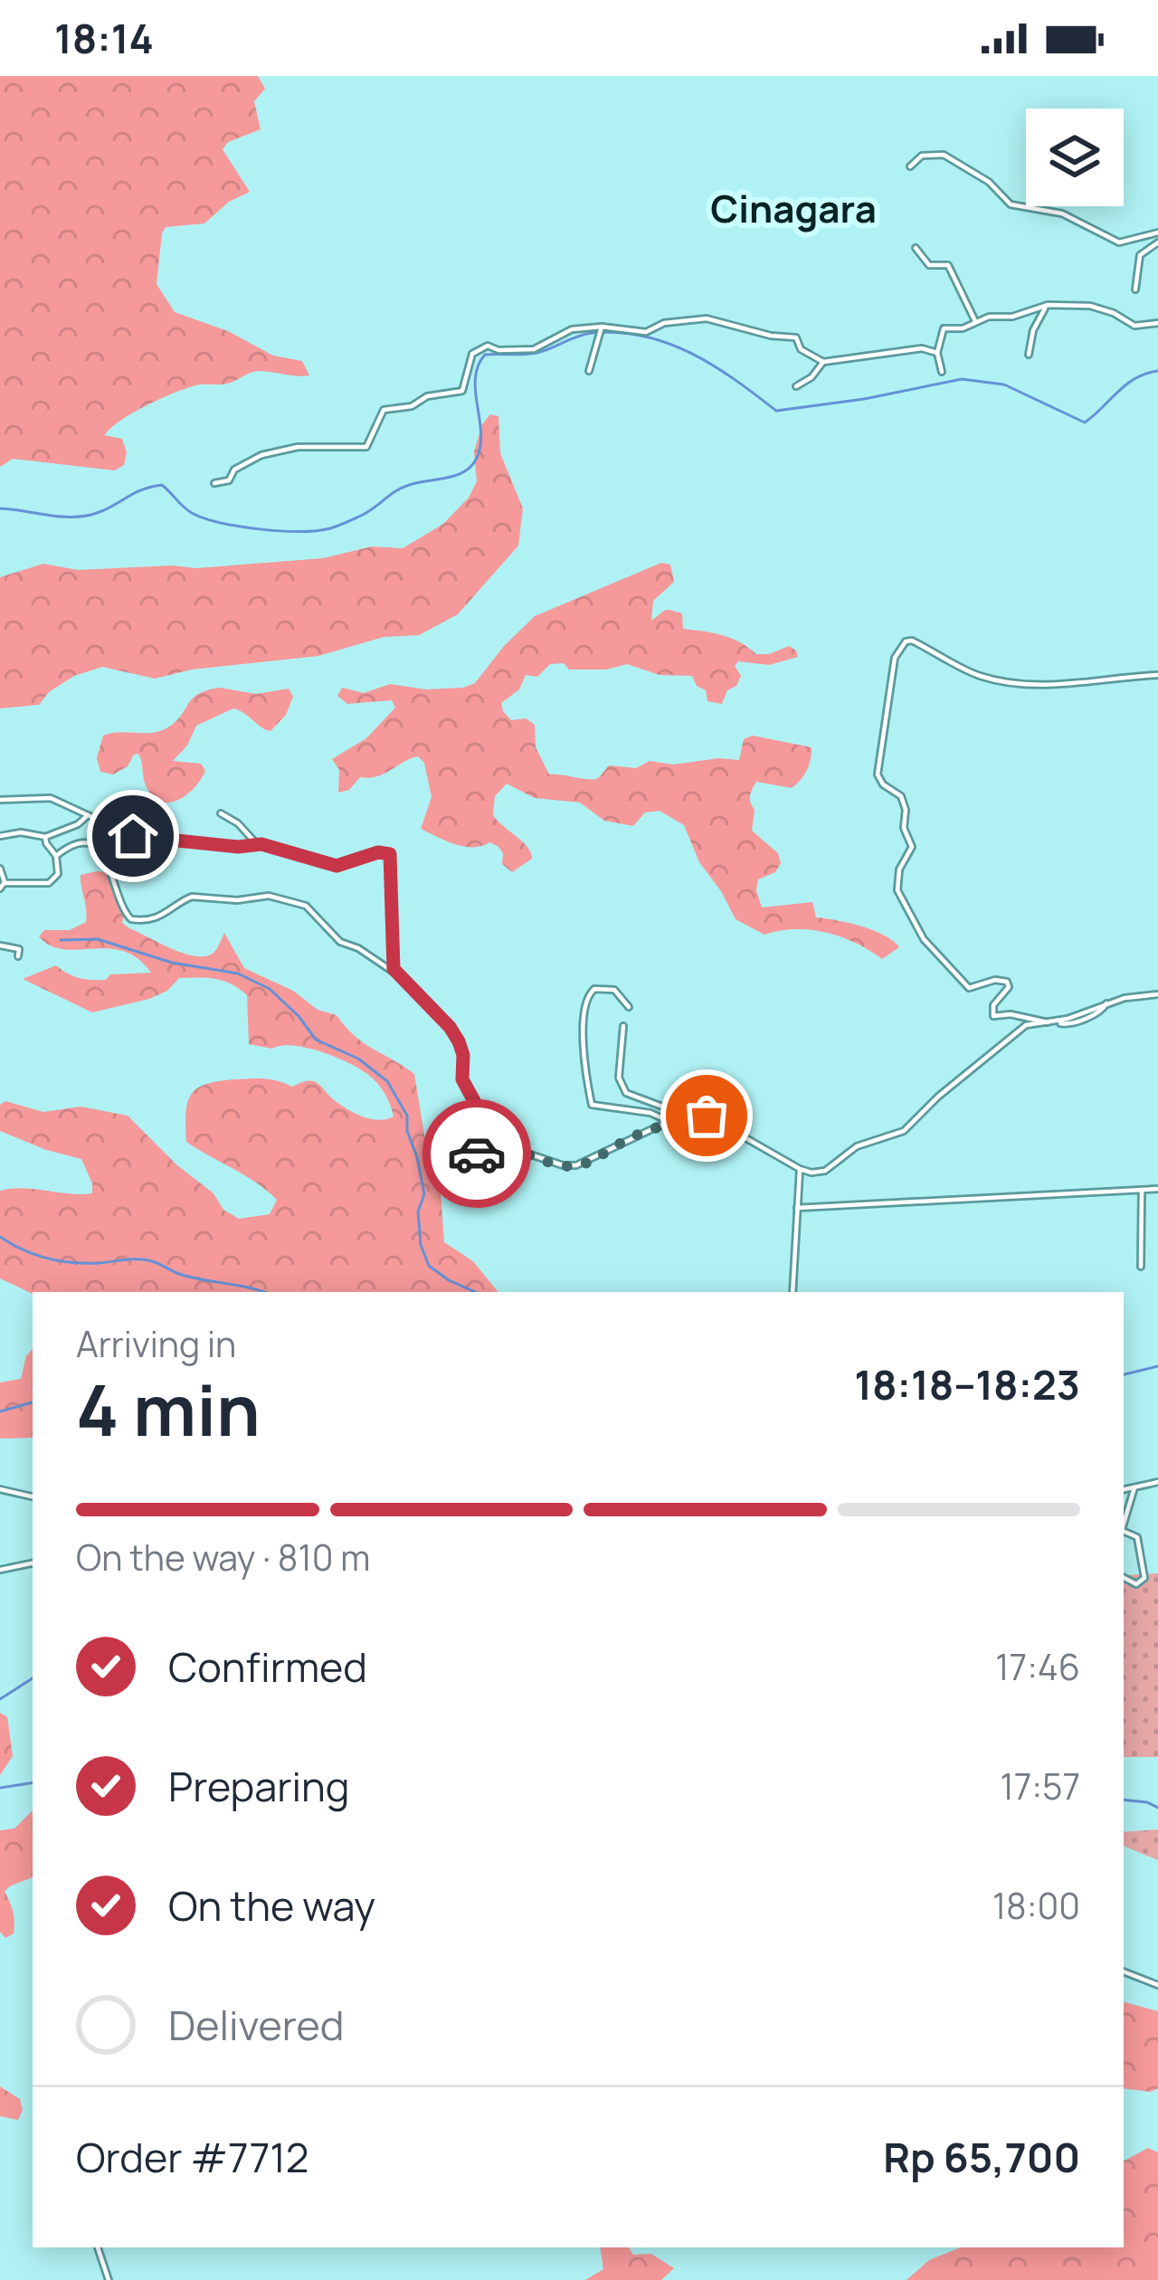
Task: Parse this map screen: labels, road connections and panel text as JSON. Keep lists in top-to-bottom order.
{
  "districts": ["Cinagara"],
  "page": {
    "status": "18:14",
    "heading": ["4 min", "Arriving in", "18:18–18:23"],
    "panel": ["Order #7712", "Rp 65,700"],
    "bar": "On the way · 810 m",
    "list": [
      ["Confirmed", "17:46"],
      ["Preparing", "17:57"],
      ["On the way", "18:00"],
      "Delivered"
    ]
  }
}
